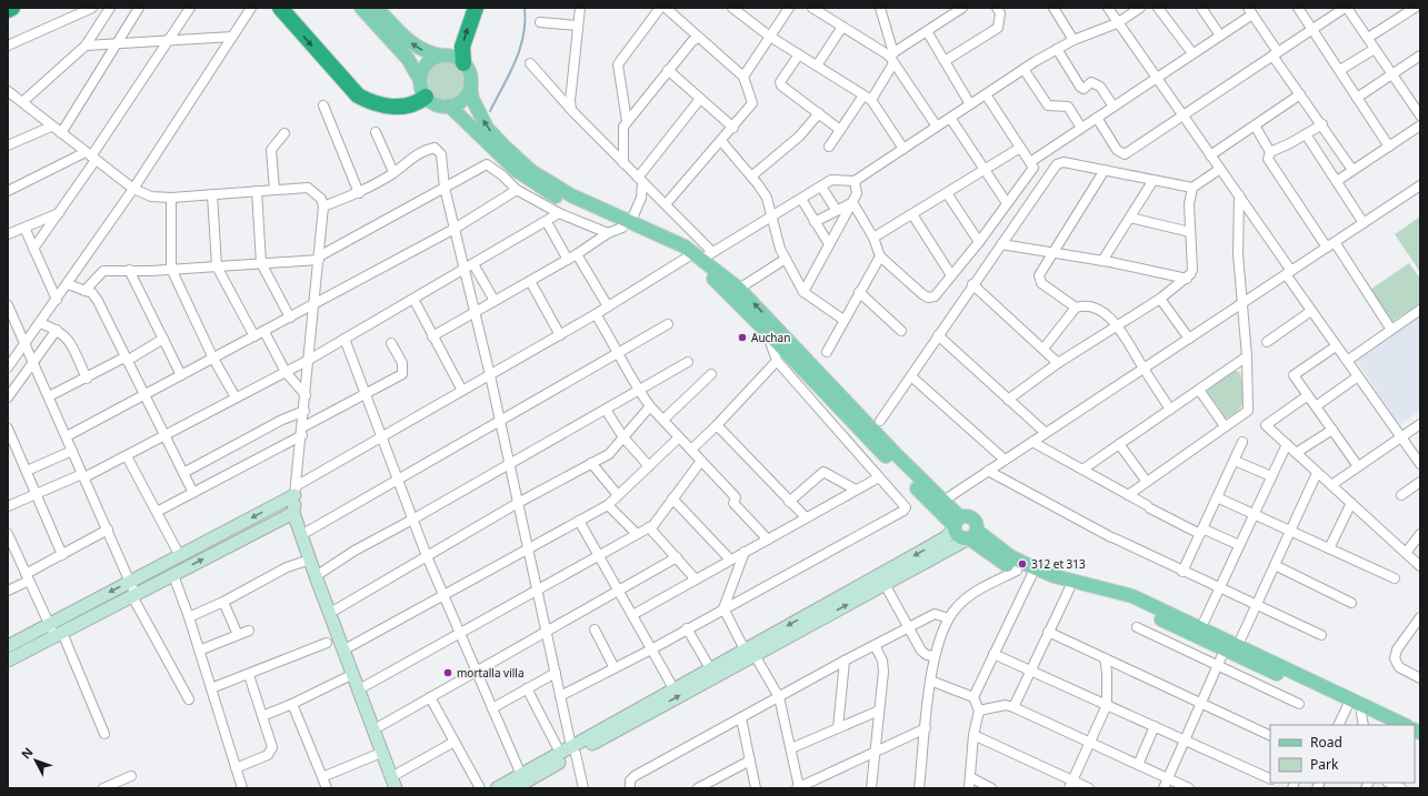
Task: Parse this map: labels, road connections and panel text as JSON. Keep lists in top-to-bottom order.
{
  "places": ["Auchan", "312 et 313", "mortalla villa"],
  "legend": ["Road", "Park"],
  "north": "top left"
}
